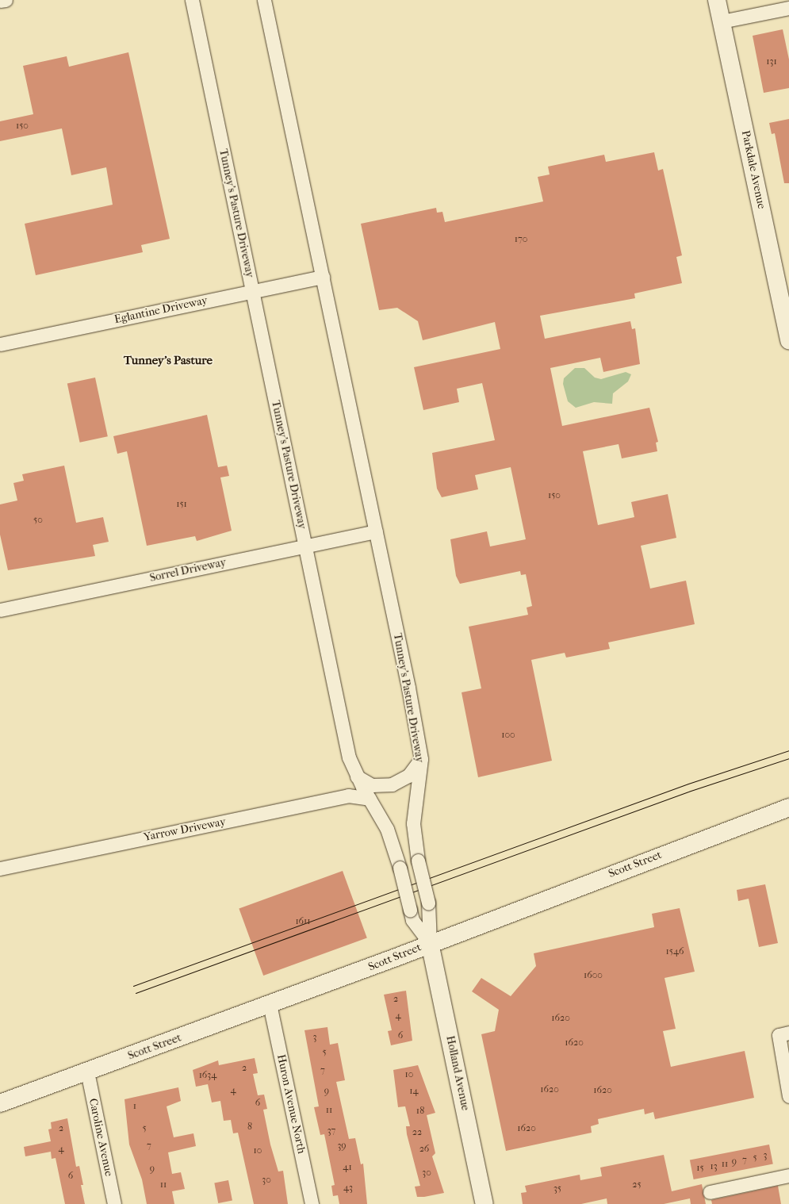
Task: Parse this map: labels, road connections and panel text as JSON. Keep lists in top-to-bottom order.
{
  "streets": {
    "main road": ["Parkdale Avenue", "Scott Street", "Holland Avenue"],
    "street": [
      "Tunney's Pasture Driveway",
      "Eglantine Driveway",
      "Sorrel Driveway",
      "Yarrow Driveway",
      "Huron Avenue North",
      "Caroline Avenue"
    ]
  },
  "crossings": [
    ["Tunney's Pasture Driveway", "Eglantine Driveway"],
    ["Tunney's Pasture Driveway", "Sorrel Driveway"],
    ["Tunney's Pasture Driveway", "Yarrow Driveway"],
    ["Tunney's Pasture Driveway", "Scott Street"],
    ["Tunney's Pasture Driveway", "Holland Avenue"],
    ["Scott Street", "Holland Avenue"],
    ["Scott Street", "Huron Avenue North"],
    ["Scott Street", "Caroline Avenue"]
  ],
  "districts": ["Tunney's Pasture"],
  "house_numbers": [
    "131",
    "150",
    "170",
    "150",
    "151",
    "50",
    "100",
    "1611",
    "1546",
    "1600",
    "2",
    "4",
    "1620",
    "6",
    "3",
    "1620",
    "5",
    "2",
    "7",
    "10",
    "1634",
    "1620",
    "4",
    "1620",
    "9",
    "14",
    "6",
    "1",
    "11",
    "18",
    "8",
    "2",
    "5",
    "1620",
    "37",
    "22",
    "7",
    "39",
    "4",
    "26",
    "10",
    "3",
    "5",
    "7",
    "9",
    "11",
    "13",
    "41",
    "15",
    "9",
    "30",
    "6",
    "30",
    "11",
    "25",
    "43",
    "35"
  ]
}
